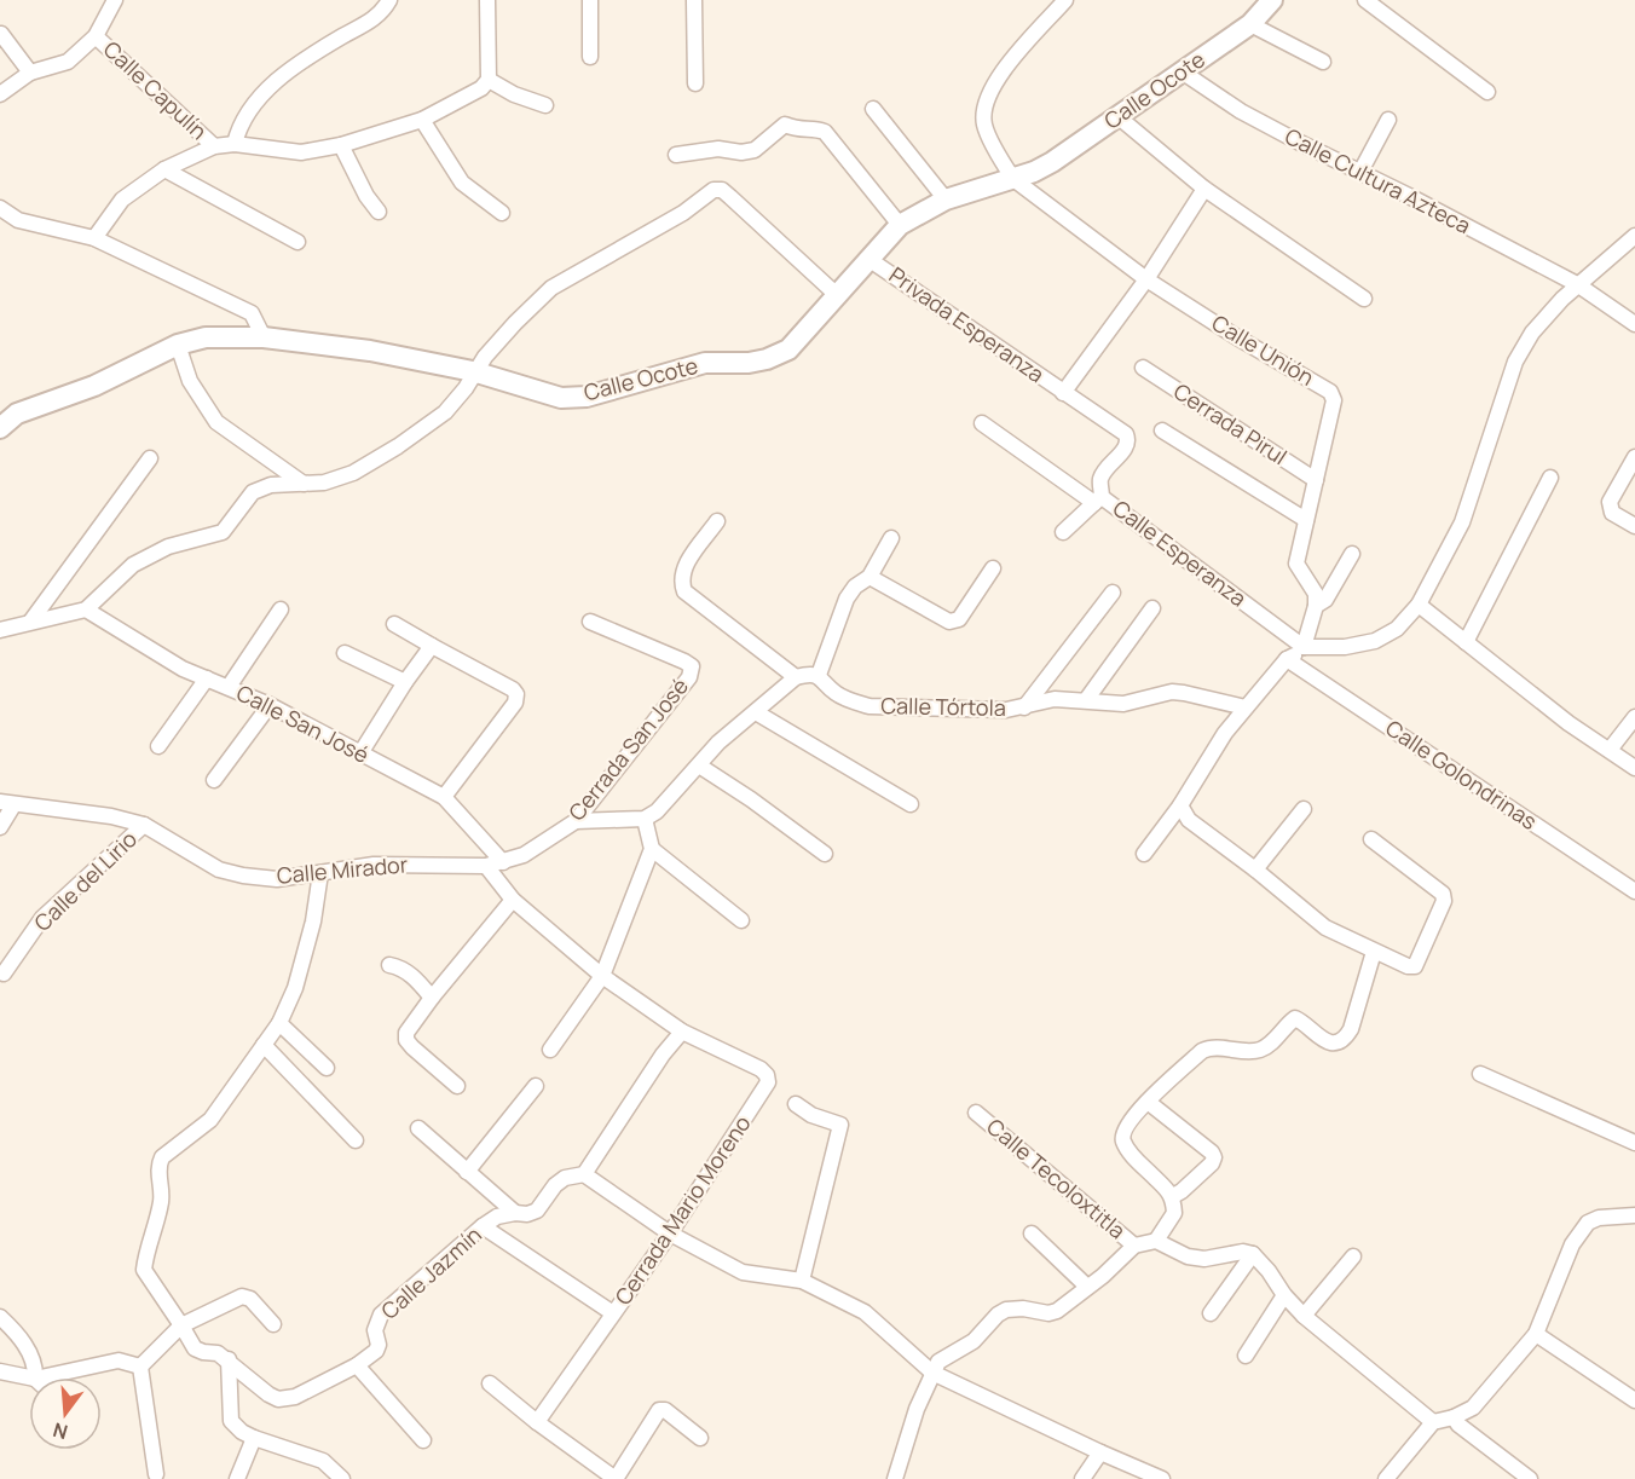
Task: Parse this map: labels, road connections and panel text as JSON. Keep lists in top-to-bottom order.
{
  "streets": {
    "street": [
      "Calle Capulín",
      "Calle Ocote",
      "Calle Cultura Azteca",
      "Privada Esperanza",
      "Calle Unión",
      "Cerrada Pirul",
      "Calle Esperanza",
      "Calle Tórtola",
      "Calle San José",
      "Cerrada San José",
      "Calle Golondrinas",
      "Calle Mirador",
      "Calle del Lirio",
      "Calle Tecoloxtitla",
      "Cerrada Mario Moreno",
      "Calle Jazmín"
    ]
  },
  "crossings": [
    ["Calle Ocote", "Calle Cultura Azteca"],
    ["Calle Ocote", "Privada Esperanza"],
    ["Calle Ocote", "Calle Unión"],
    ["Privada Esperanza", "Calle Esperanza"],
    ["Calle Unión", "Cerrada Pirul"],
    ["Calle San José", "Cerrada San José"],
    ["Cerrada San José", "Calle Mirador"],
    ["Calle Mirador", "Calle del Lirio"]
  ],
  "north": "bottom"
}
